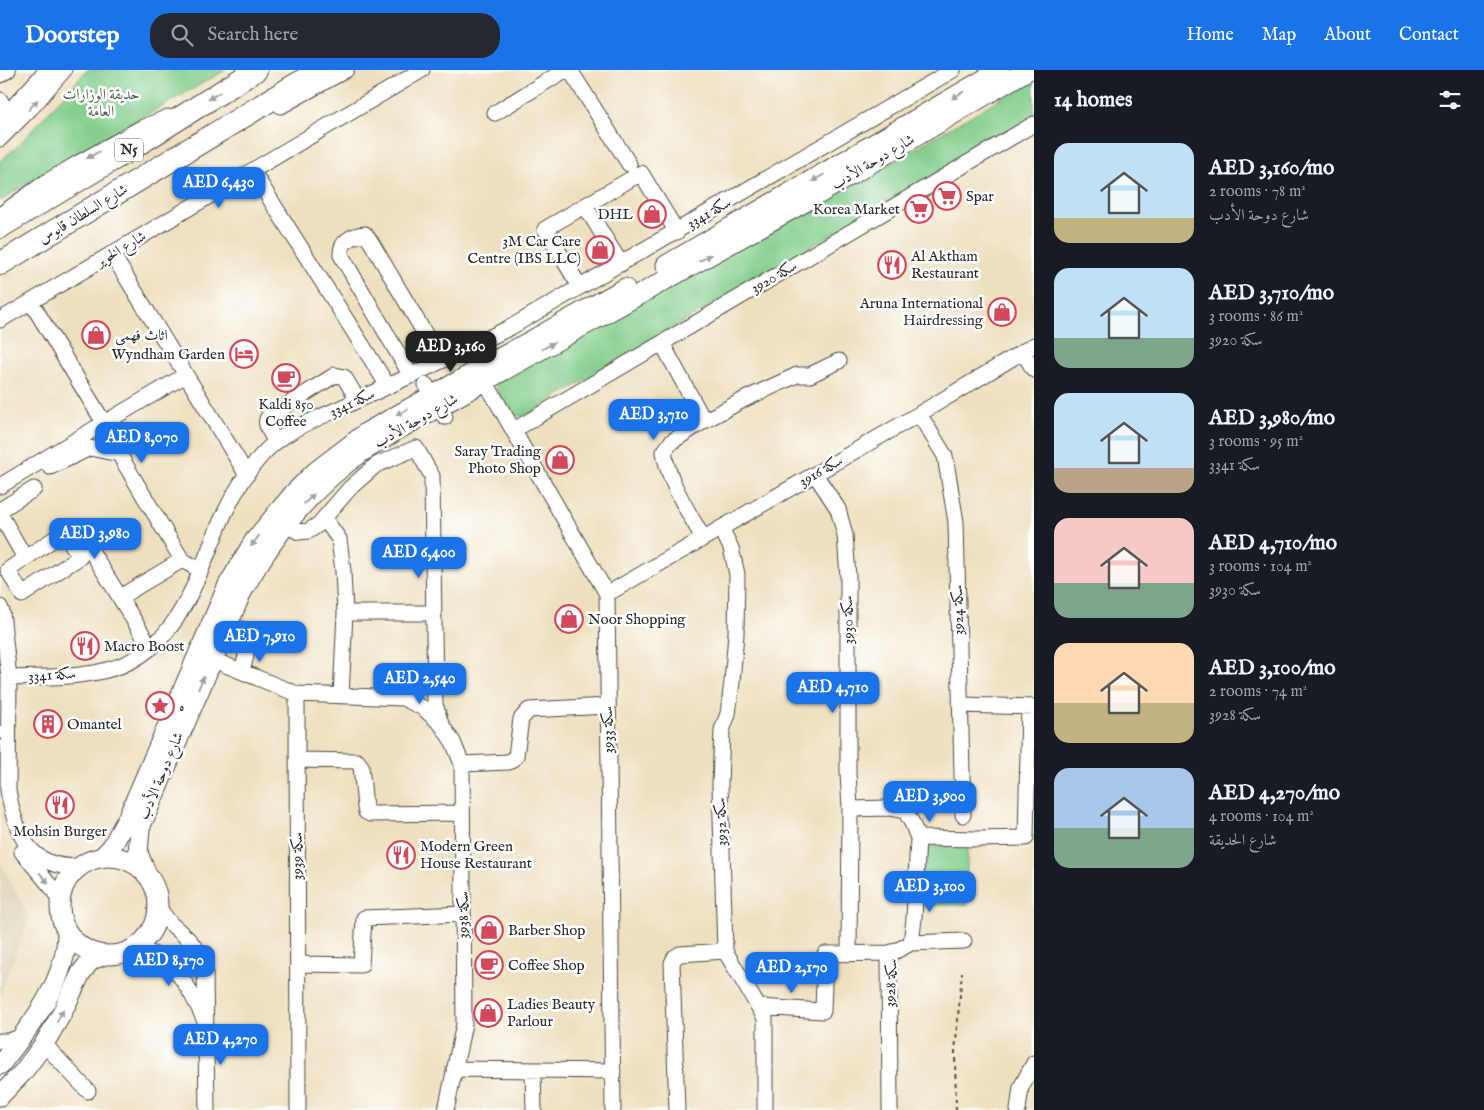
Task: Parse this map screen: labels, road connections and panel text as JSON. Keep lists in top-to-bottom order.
{
  "streets": {
    "highway": ["N5", "شارع السلطان قابوس"],
    "main road": ["شارع دوحة الأدب"],
    "street": [
      "سكة 3341",
      "شارع الخوير",
      "سكة 3920",
      "سكة 3916",
      "سكة 3924",
      "سكة 3930",
      "سكة 3933",
      "سكة 3932",
      "سكة 3939",
      "سكة 3938",
      "سكة 3928"
    ]
  },
  "crossings": [
    ["شارع دوحة الأدب", "سكة 3933"],
    ["سكة 3920", "سكة 3933"],
    ["سكة 3916", "سكة 3924"],
    ["سكة 3916", "سكة 3930"],
    ["سكة 3916", "سكة 3933"],
    ["سكة 3916", "سكة 3932"],
    ["سكة 3939", "سكة 3938"]
  ],
  "parks": ["حديقة الوزارات العامة"],
  "places": {
    "supermarket": ["Spar", "Korea Market"],
    "shop": [
      "DHL",
      "3M Car Care Centre (IBS LLC)",
      "Aruna International Hairdressing",
      "اثاث فهمي",
      "Saray Trading Photo Shop",
      "Noor Shopping",
      "Barber Shop",
      "Ladies Beauty Parlour"
    ],
    "restaurant": [
      "Al Aktham Restaurant",
      "Macro Boost",
      "Mohsin Burger",
      "Modern Green House Restaurant"
    ],
    "hotel": ["Wyndham Garden"],
    "cafe": ["Kaldi 850 Coffee", "Coffee Shop"],
    "place": ["ه"],
    "building": ["Omantel"]
  },
  "page": {
    "header": "Doorstep",
    "search": "Search here",
    "nav": [
      "Home",
      "Map",
      "About",
      "Contact"
    ],
    "heading": "14 homes",
    "list": [
      {
        "name": "AED 3,160/mo",
        "note": "2 rooms · 78 m² · شارع دوحة الأدب"
      },
      {
        "name": "AED 3,710/mo",
        "note": "3 rooms · 86 m² · سكة 3920"
      },
      {
        "name": "AED 3,980/mo",
        "note": "3 rooms · 95 m² · سكة 3341"
      },
      {
        "name": "AED 4,710/mo",
        "note": "3 rooms · 104 m² · سكة 3930"
      },
      {
        "name": "AED 3,100/mo",
        "note": "2 rooms · 74 m² · سكة 3928"
      },
      {
        "name": "AED 4,270/mo",
        "note": "4 rooms · 104 m² · شارع الحديقة"
      }
    ],
    "price": [
      "AED 6,430",
      "AED 3,160",
      "AED 3,710",
      "AED 8,070",
      "AED 3,980",
      "AED 6,400",
      "AED 7,910",
      "AED 2,540",
      "AED 4,710",
      "AED 3,900",
      "AED 3,100",
      "AED 8,170",
      "AED 2,170",
      "AED 4,270"
    ]
  }
}
